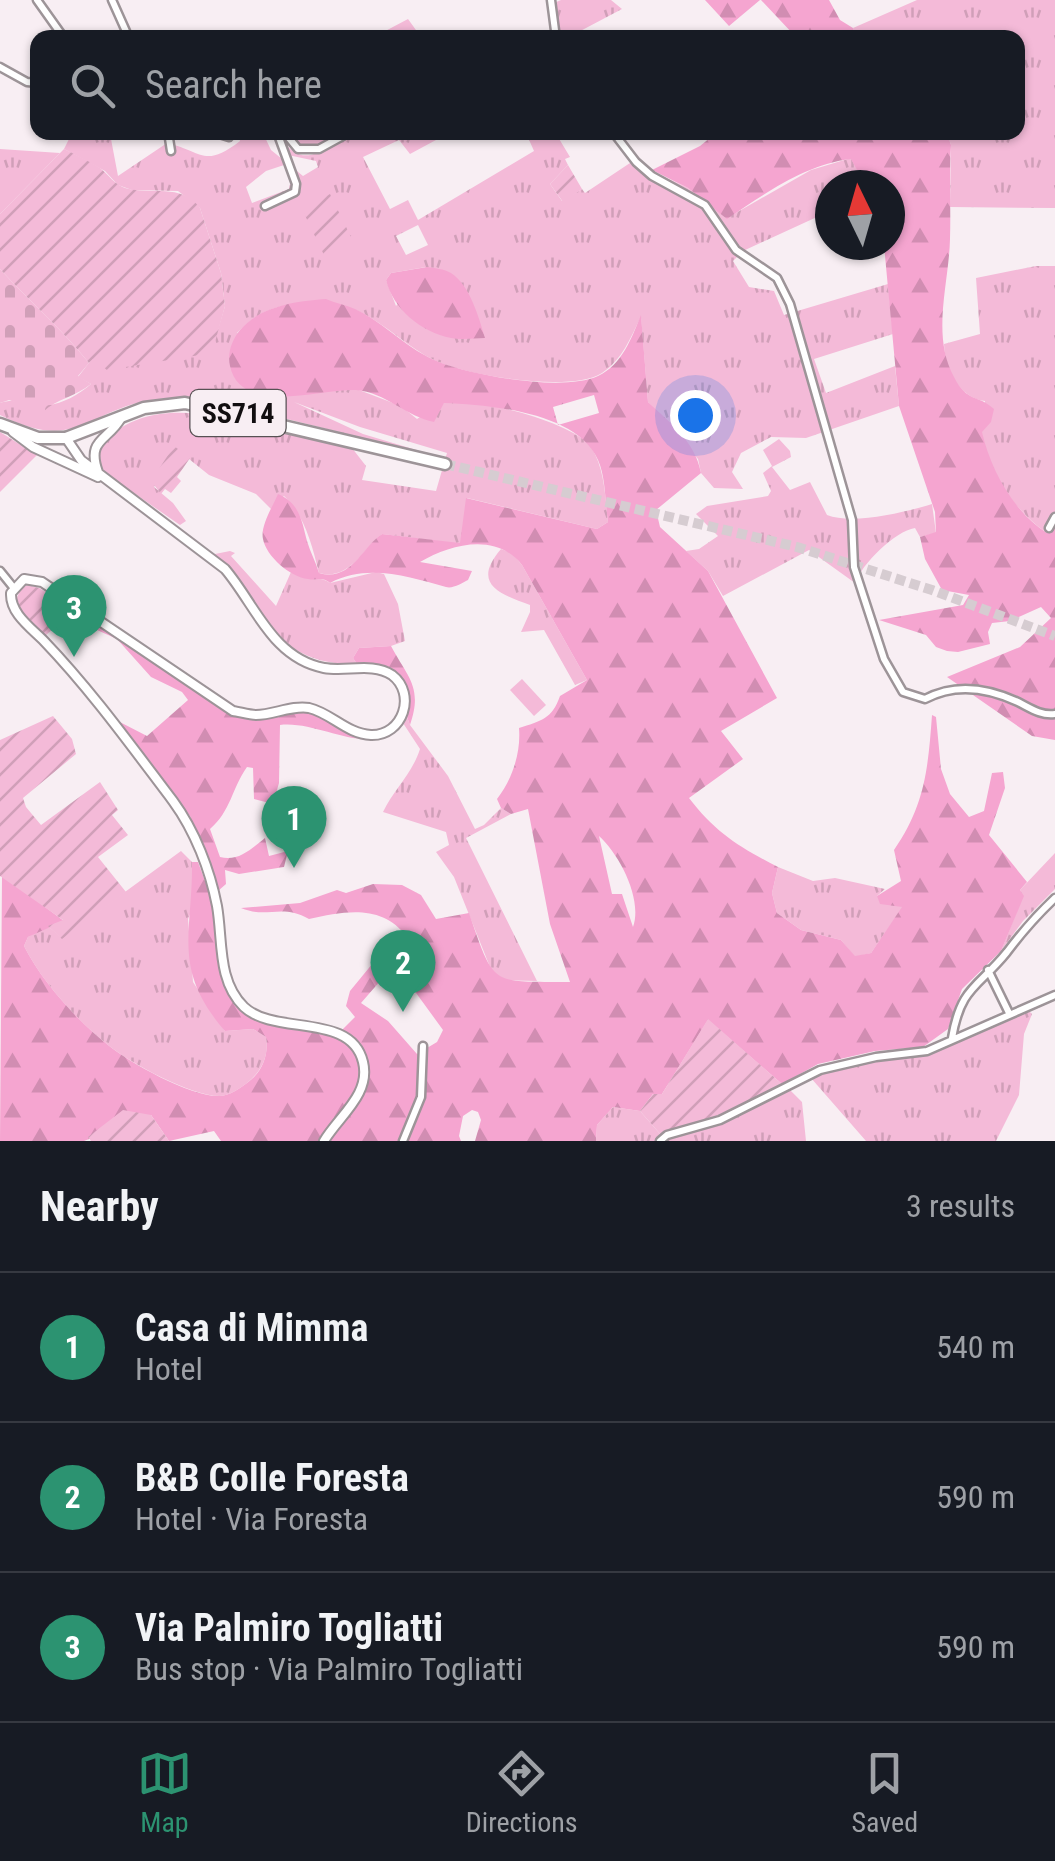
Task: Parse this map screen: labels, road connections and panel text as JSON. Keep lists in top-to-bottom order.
{
  "streets": {
    "main road": ["SS714"]
  },
  "north": "top",
  "page": {
    "search": "Search here",
    "pins": ["3", "1", "2"],
    "heading": ["Nearby", "3 results"],
    "list": [
      {
        "mark": "1",
        "name": "Casa di Mimma",
        "note": "Hotel",
        "value": "540 m"
      },
      {
        "mark": "2",
        "name": "B&B Colle Foresta",
        "note": "Hotel · Via Foresta",
        "value": "590 m"
      },
      {
        "mark": "3",
        "name": "Via Palmiro Togliatti",
        "note": "Bus stop · Via Palmiro Togliatti",
        "value": "590 m"
      }
    ],
    "nav": ["Map", "Directions", "Saved"]
  }
}
